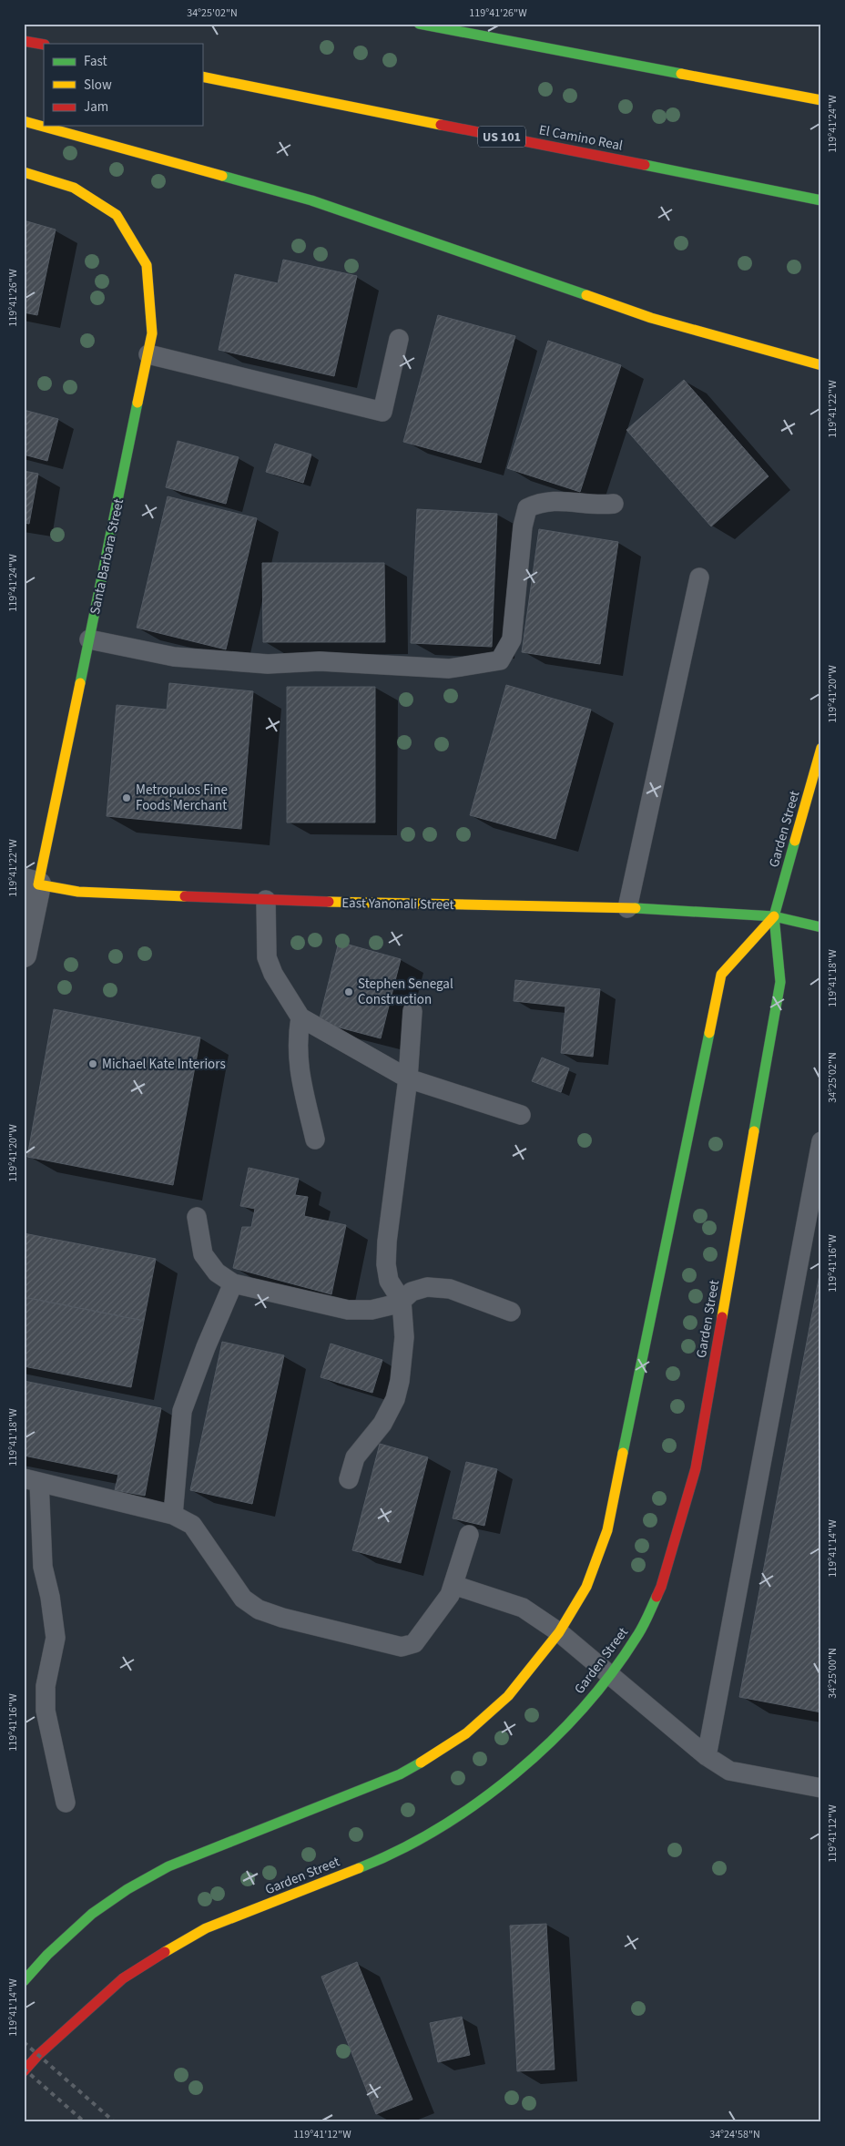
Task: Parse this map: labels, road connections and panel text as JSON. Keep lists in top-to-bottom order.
{
  "streets": {
    "main road": [
      "US 101",
      "El Camino Real",
      "Santa Barbara Street",
      "Garden Street",
      "East Yanonali Street"
    ]
  },
  "crossings": [
    ["Santa Barbara Street", "East Yanonali Street"],
    ["Garden Street", "East Yanonali Street"]
  ],
  "places": ["Metropulos Fine Foods Merchant", "Stephen Senegal Construction", "Michael Kate Interiors"],
  "legend": ["Fast", "Slow", "Jam"],
  "coordinates": [
    "34°25'02\"N",
    "119°41'26\"W",
    "119°41'24\"W",
    "119°41'22\"W",
    "119°41'20\"W",
    "119°41'18\"W",
    "119°41'16\"W",
    "119°41'14\"W",
    "34°25'00\"N",
    "119°41'12\"W",
    "34°24'58\"N"
  ]
}
